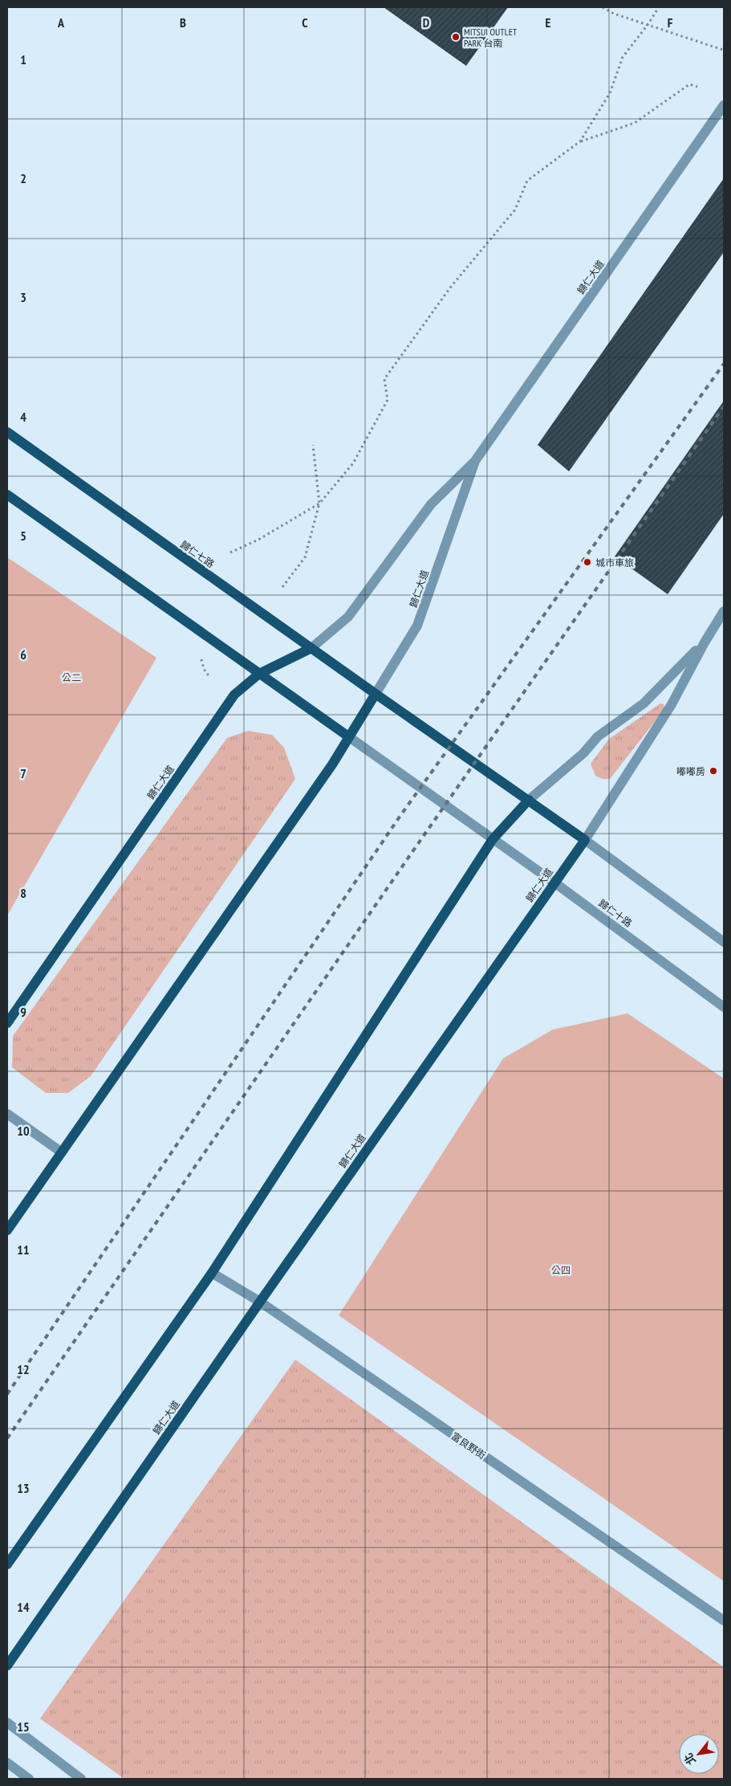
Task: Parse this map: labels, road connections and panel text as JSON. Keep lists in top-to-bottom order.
{
  "streets": {
    "main road": ["歸仁大道", "歸仁七路"],
    "street": ["歸仁十路", "富良野街"]
  },
  "crossings": [
    ["歸仁大道", "歸仁七路"],
    ["歸仁大道", "歸仁十路"],
    ["歸仁大道", "富良野街"]
  ],
  "parks": ["公二", "公四"],
  "places": ["MITSUI OUTLET PARK 台南", "城市車旅", "嘟嘟房"],
  "north": "bottom left",
  "grid": {
    "columns": [
      "A",
      "B",
      "C",
      "D",
      "E",
      "F"
    ],
    "rows": [
      "1",
      "2",
      "3",
      "4",
      "5",
      "6",
      "7",
      "8",
      "9",
      "10",
      "11",
      "12",
      "13",
      "14",
      "15"
    ]
  }
}
